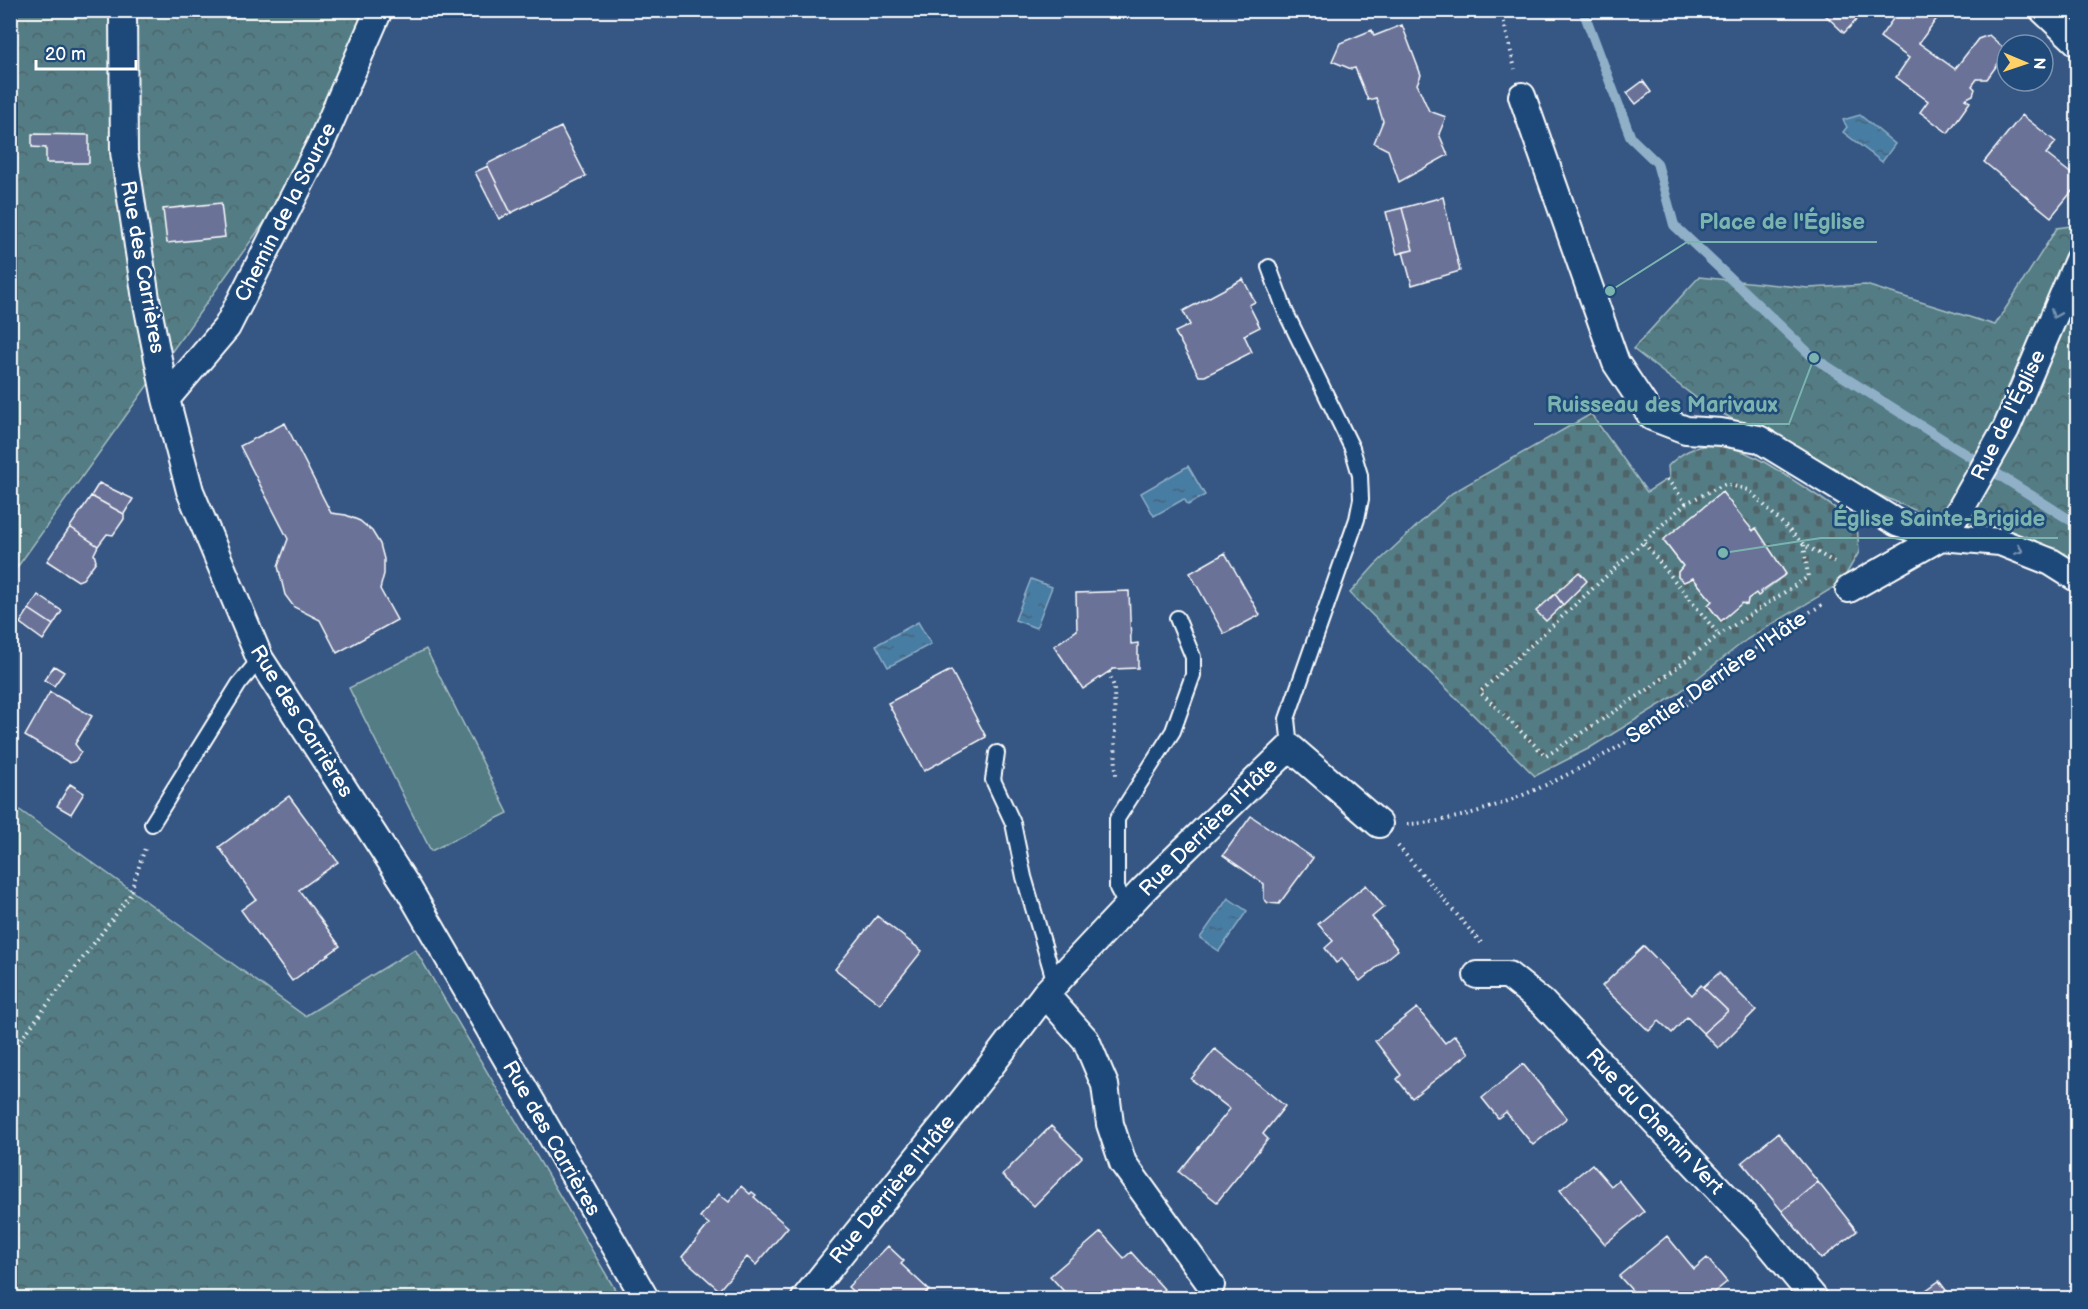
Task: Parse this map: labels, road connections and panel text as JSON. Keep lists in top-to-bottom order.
{
  "streets": {
    "street": [
      "Chemin de la Source",
      "Rue des Carrières",
      "Rue de l'Église",
      "Rue Derrière l'Hâte",
      "Rue du Chemin Vert"
    ],
    "path": ["Sentier Derrière l'Hâte"]
  },
  "crossings": [
    ["Chemin de la Source", "Rue des Carrières"],
    ["Sentier Derrière l'Hâte", "Rue Derrière l'Hâte"]
  ],
  "one_way": ["Rue de l'Église"],
  "places": ["Place de l'Église", "Ruisseau des Marivaux", "Église Sainte-Brigide"],
  "scale_bar": "20 m",
  "north": "right"
}
